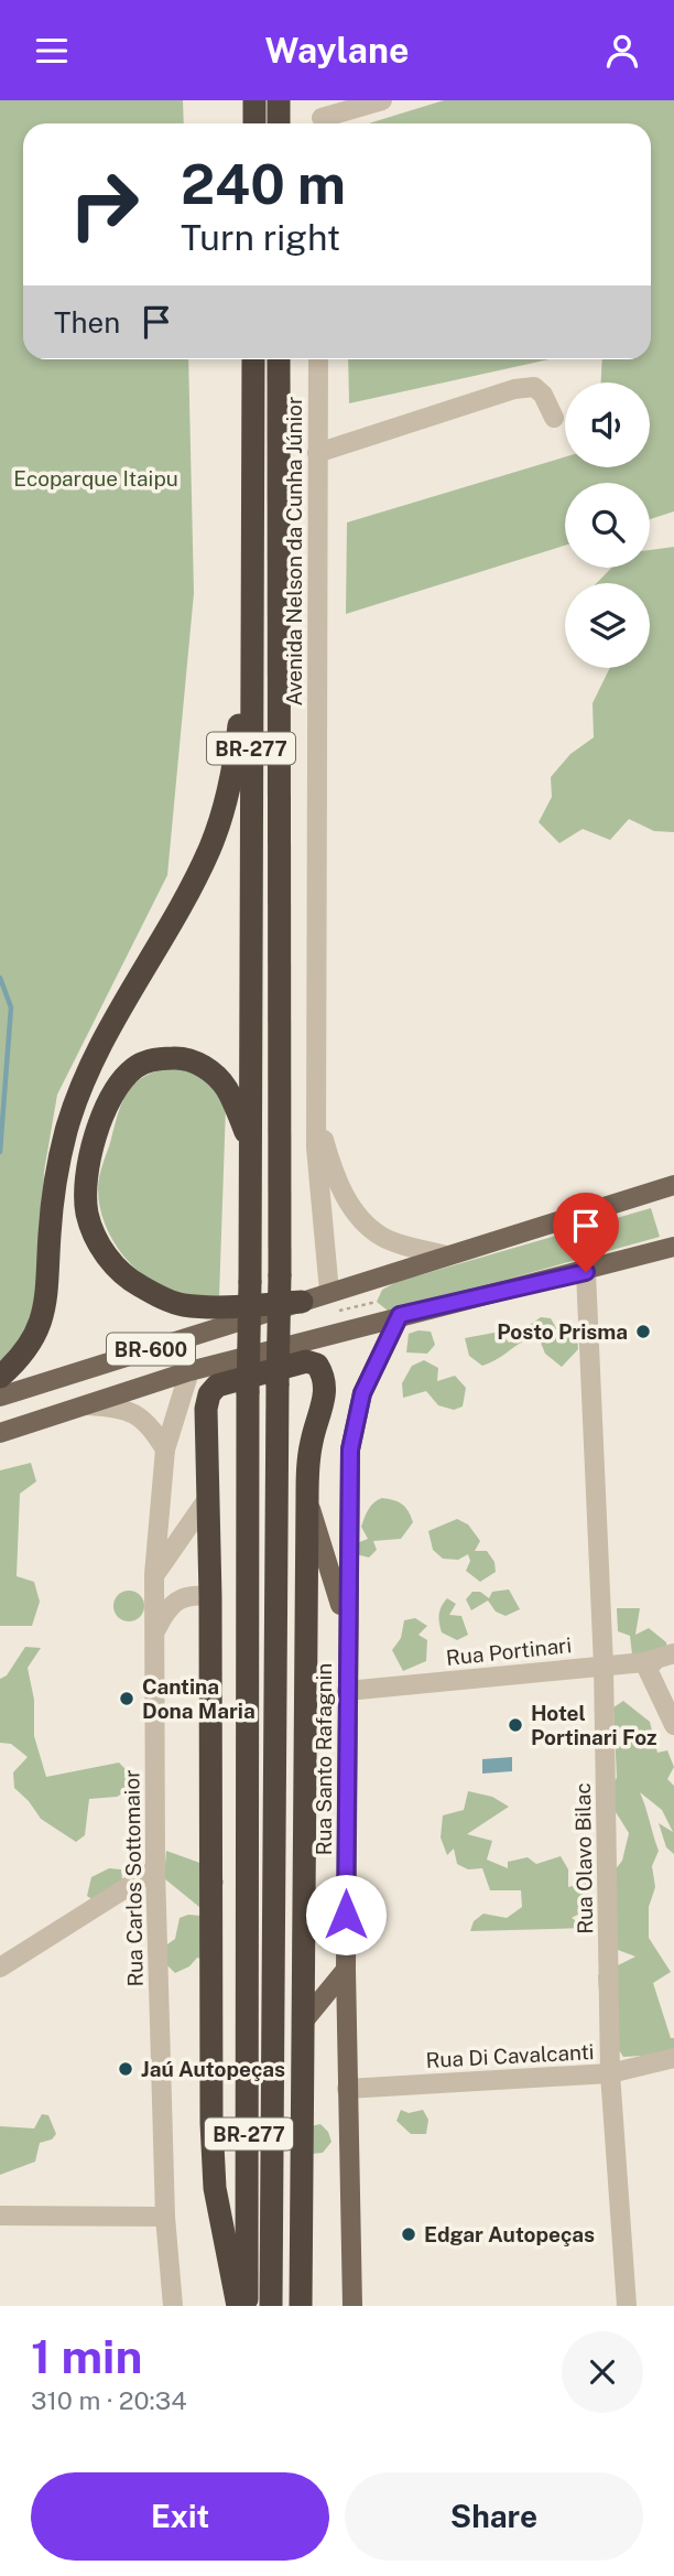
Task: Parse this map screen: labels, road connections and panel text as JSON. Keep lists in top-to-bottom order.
{
  "streets": {
    "highway": ["BR-277"],
    "main road": ["BR-600", "Rua Santo Rafagnin"],
    "street": [
      "Avenida Nelson da Cunha Júnior",
      "Rua Portinari",
      "Rua Olavo Bilac",
      "Rua Carlos Sottomaior",
      "Rua Di Cavalcanti"
    ]
  },
  "crossings": [
    ["BR-600", "Rua Carlos Sottomaior"],
    ["Rua Portinari", "Rua Santo Rafagnin"],
    ["Rua Portinari", "Rua Olavo Bilac"],
    ["Rua Santo Rafagnin", "Rua Di Cavalcanti"],
    ["Rua Olavo Bilac", "Rua Di Cavalcanti"]
  ],
  "parks": ["Ecoparque Itaipu"],
  "places": [
    "Posto Prisma",
    "Cantina Dona Maria",
    "Hotel Portinari Foz",
    "Jaú Autopeças",
    "Edgar Autopeças"
  ],
  "page": {
    "header": "Waylane",
    "turn": ["240 m", "Turn right"],
    "then": "Then",
    "heading": ["1 min", "310 m · 20:34"],
    "buttons": ["Exit", "Share"]
  }
}
